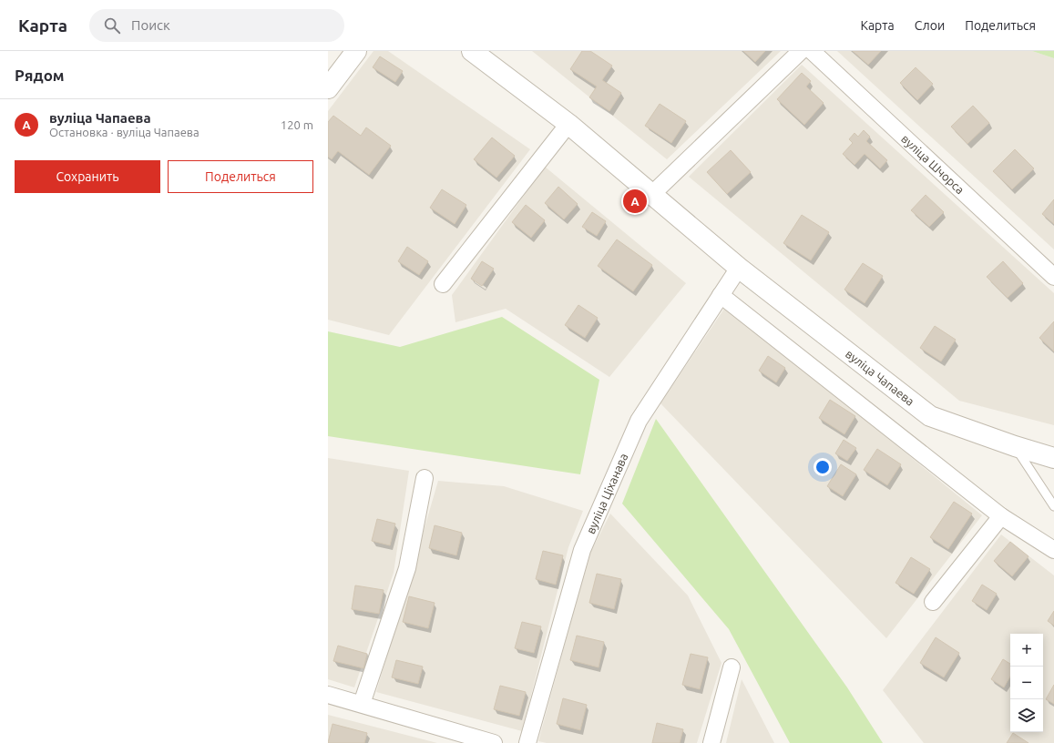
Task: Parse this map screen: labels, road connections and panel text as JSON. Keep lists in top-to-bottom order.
{
  "streets": {
    "street": ["вуліца Шчорса", "вуліца Чапаева", "вуліца Ціханава"]
  },
  "crossings": [
    ["вуліца Чапаева", "вуліца Ціханава"]
  ],
  "page": {
    "header": "Карта",
    "search": "Поиск",
    "nav": ["Карта", "Слои", "Поделиться"],
    "heading": "Рядом",
    "list": [
      {
        "mark": "A",
        "name": "вуліца Чапаева",
        "note": "Остановка · вуліца Чапаева",
        "value": "120 m"
      }
    ],
    "buttons": ["Сохранить", "Поделиться"],
    "pins": "A",
    "map_buttons": ["+", "−"]
  }
}
